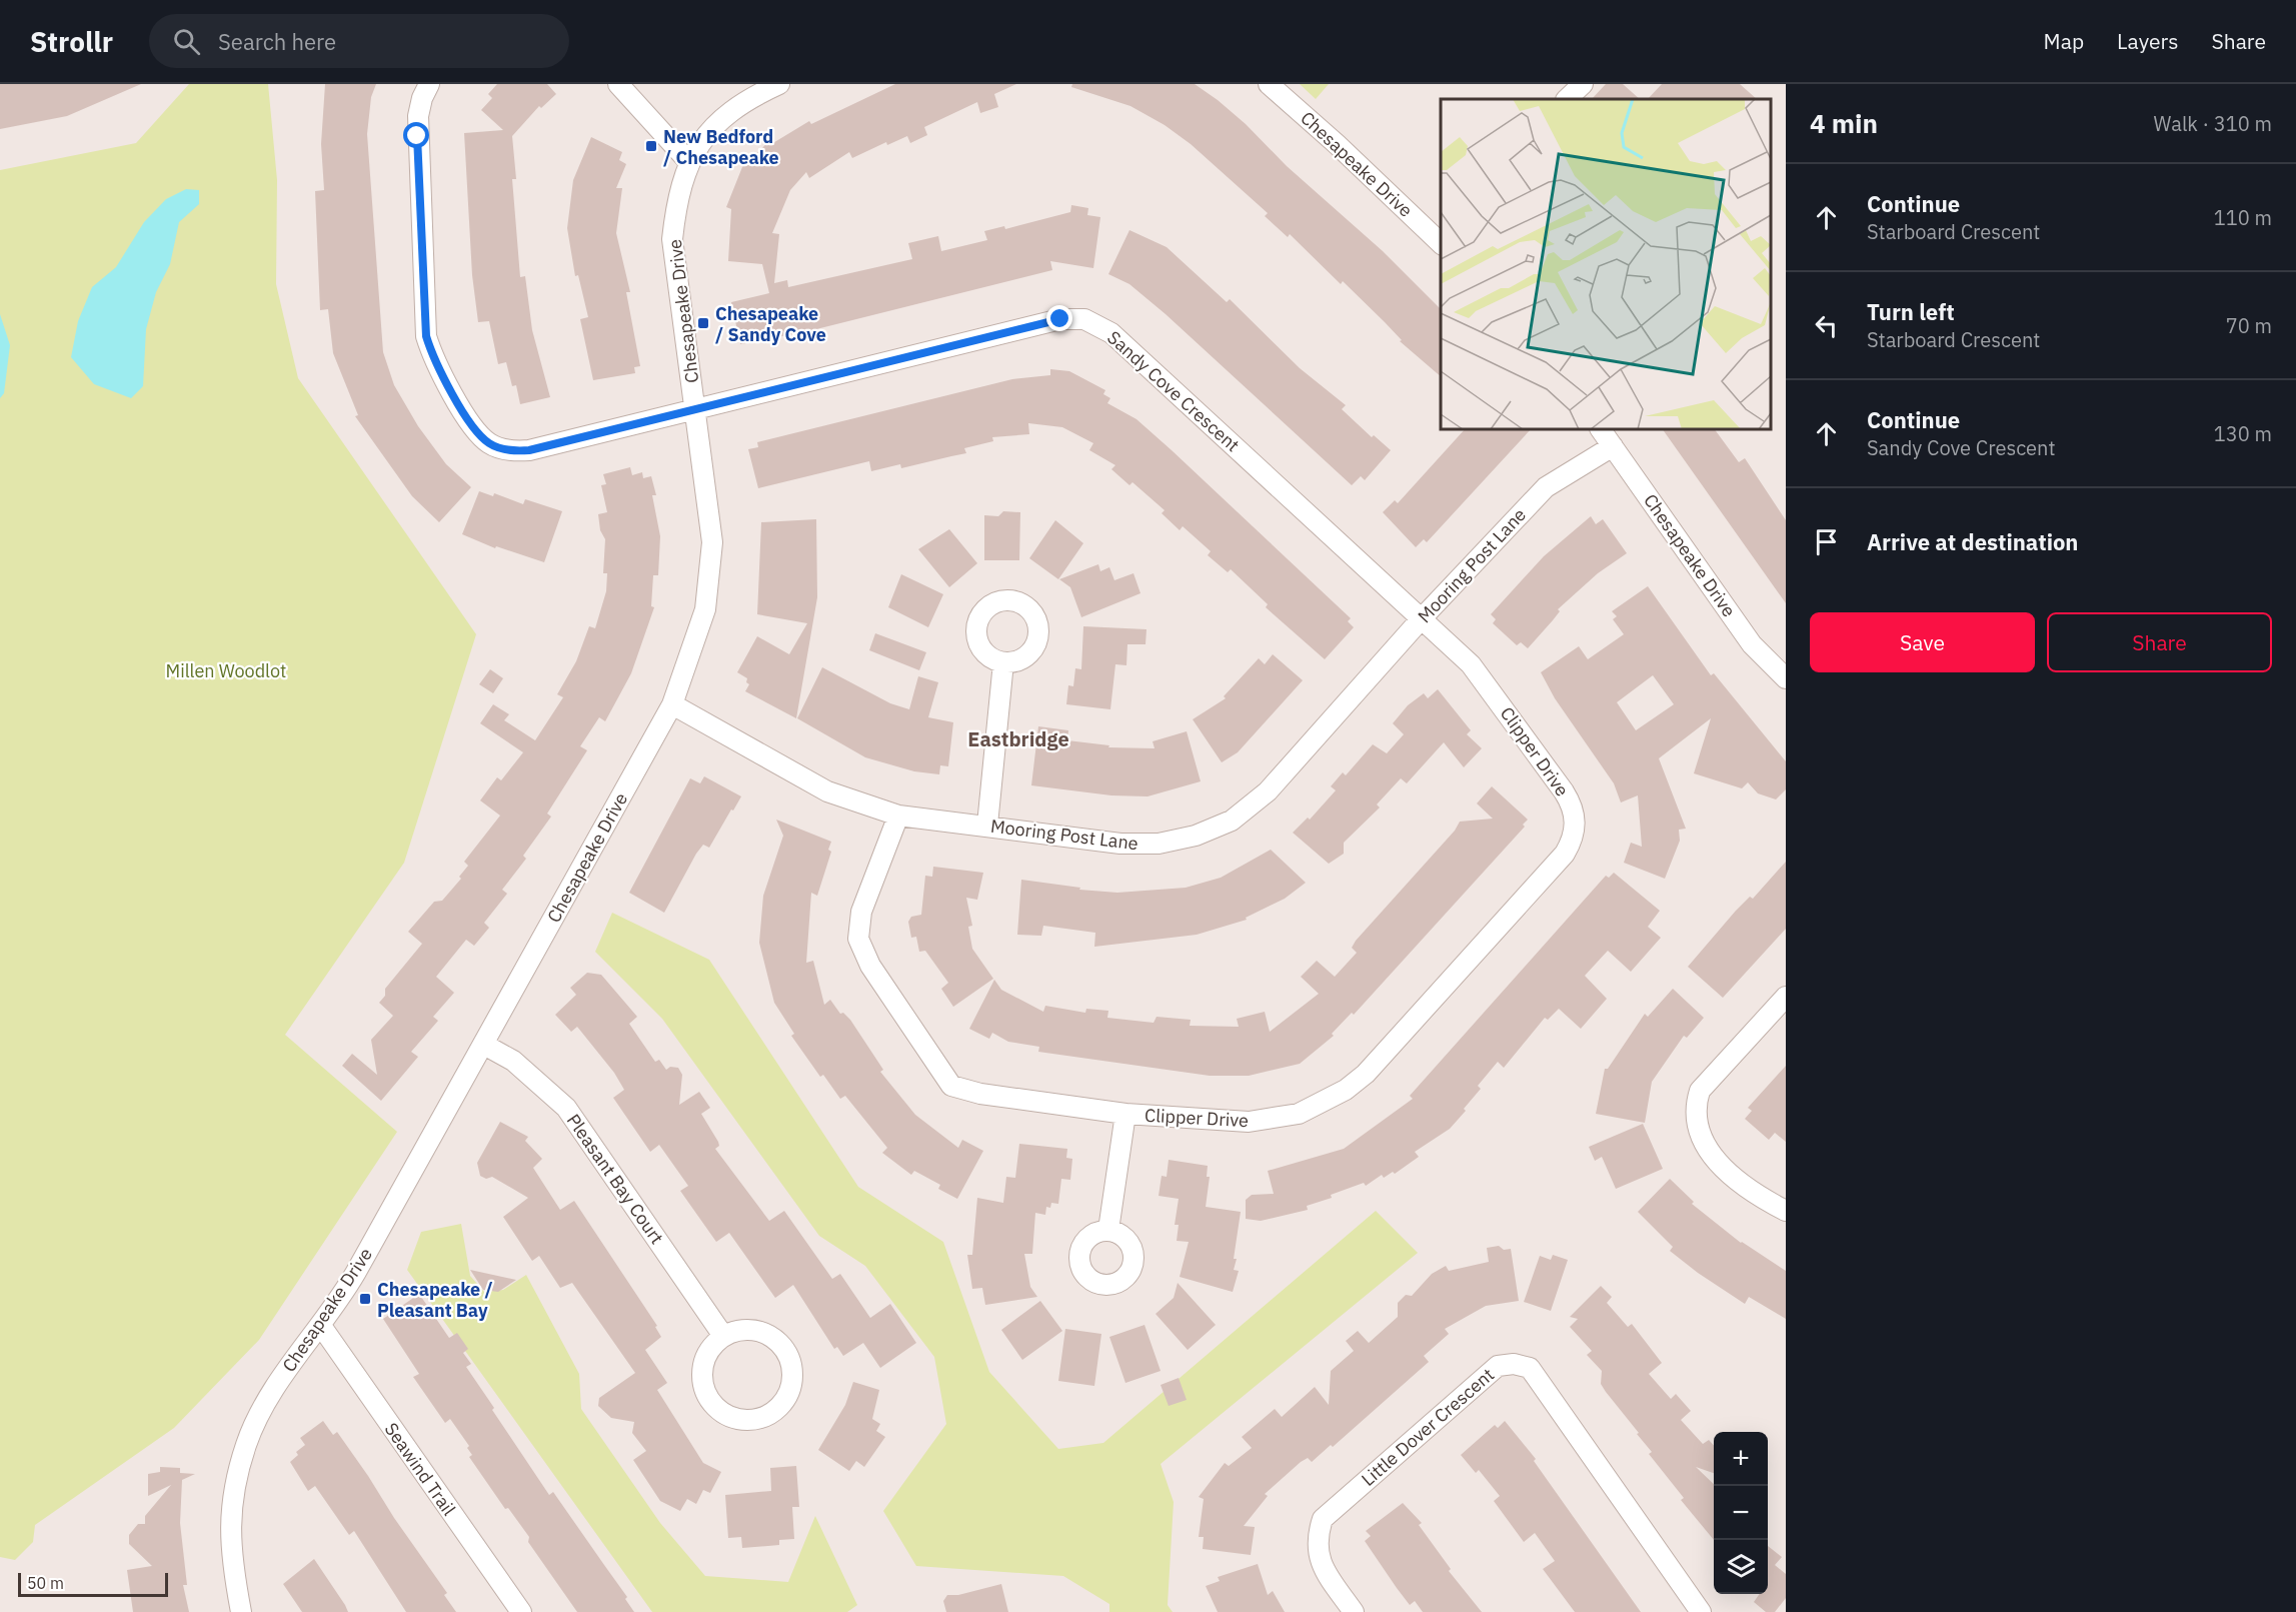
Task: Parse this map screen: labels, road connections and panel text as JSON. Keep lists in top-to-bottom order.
{
  "streets": {
    "street": [
      "Chesapeake Drive",
      "Sandy Cove Crescent",
      "Mooring Post Lane",
      "Clipper Drive",
      "Pleasant Bay Court",
      "Little Dover Crescent",
      "Seawind Trail"
    ]
  },
  "crossings": [
    ["Chesapeake Drive", "Sandy Cove Crescent"],
    ["Chesapeake Drive", "Mooring Post Lane"],
    ["Chesapeake Drive", "Pleasant Bay Court"],
    ["Chesapeake Drive", "Seawind Trail"],
    ["Sandy Cove Crescent", "Mooring Post Lane"],
    ["Sandy Cove Crescent", "Clipper Drive"],
    ["Mooring Post Lane", "Clipper Drive"]
  ],
  "districts": ["Eastbridge"],
  "parks": ["Millen Woodlot"],
  "places": {
    "transit": ["New Bedford / Chesapeake", "Chesapeake / Sandy Cove", "Chesapeake / Pleasant Bay"]
  },
  "scale_bar": "50 m",
  "page": {
    "header": "Strollr",
    "search": "Search here",
    "nav": ["Map", "Layers", "Share"],
    "heading": ["4 min", "Walk · 310 m"],
    "list": [
      ["Continue", "Starboard Crescent", "110 m"],
      ["Turn left", "Starboard Crescent", "70 m"],
      ["Continue", "Sandy Cove Crescent", "130 m"],
      "Arrive at destination"
    ],
    "buttons": ["Save", "Share"],
    "map_buttons": ["+", "−"],
    "scale": "50 m"
  }
}
